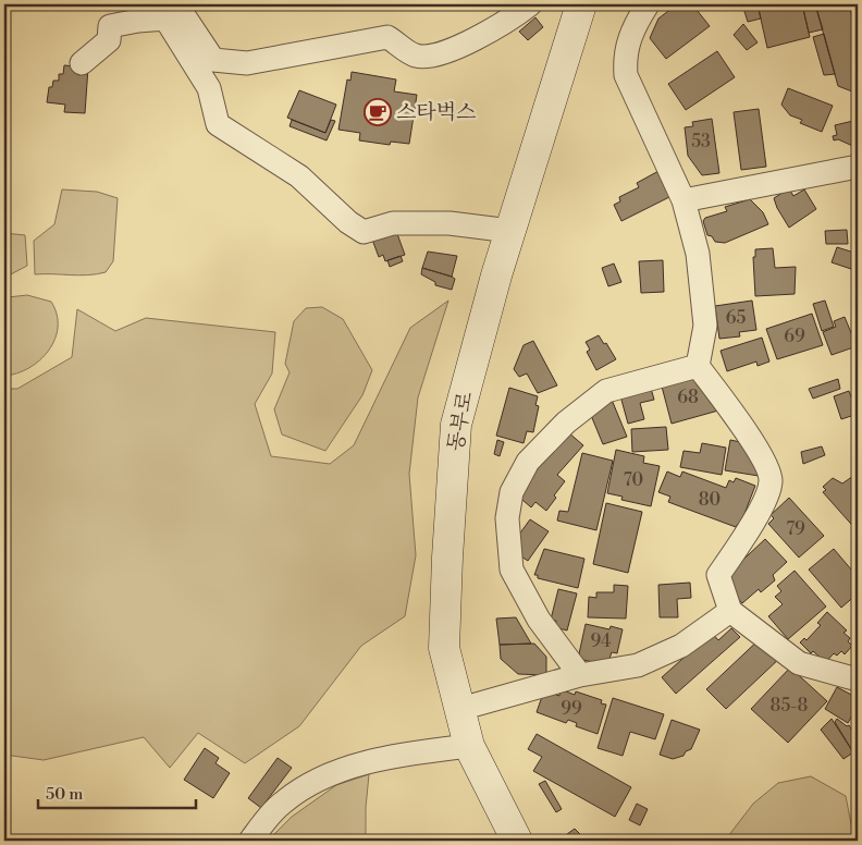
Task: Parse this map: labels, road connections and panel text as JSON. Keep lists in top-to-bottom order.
{
  "streets": {
    "main road": ["동부로"]
  },
  "places": {
    "cafe": ["스타벅스"]
  },
  "house_numbers": [
    "53",
    "65",
    "69",
    "68",
    "70",
    "80",
    "79",
    "94",
    "85-8",
    "99"
  ],
  "scale_bar": "50 m"
}
